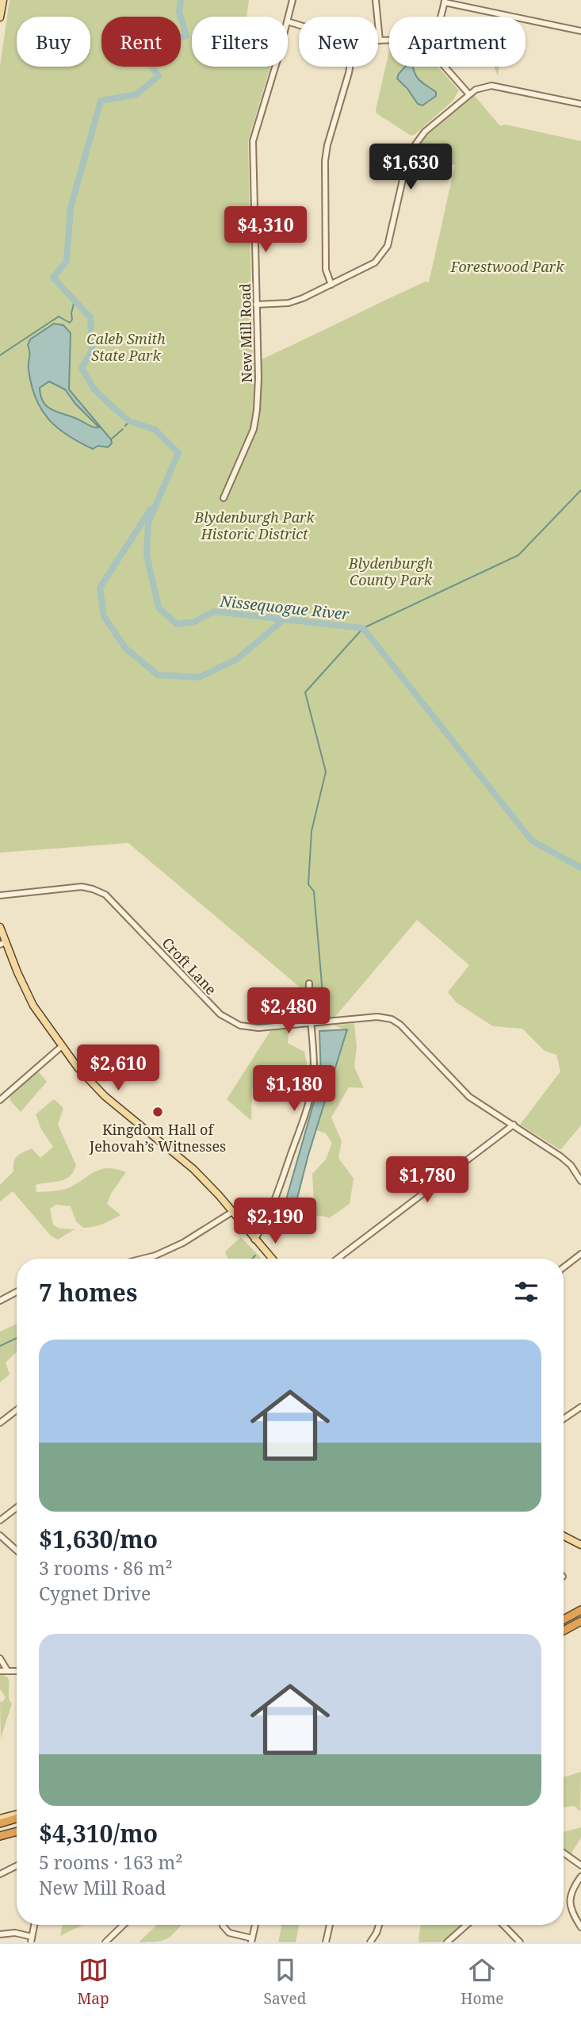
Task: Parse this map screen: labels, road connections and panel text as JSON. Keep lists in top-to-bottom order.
{
  "streets": {
    "street": ["New Mill Road", "Croft Lane"]
  },
  "water": ["Nissequogue River"],
  "parks": [
    "Forestwood Park",
    "Caleb Smith State Park",
    "Blydenburgh Park Historic District",
    "Blydenburgh County Park"
  ],
  "places": ["Kingdom Hall of Jehovah’s Witnesses"],
  "page": {
    "chip": [
      "Buy",
      "Rent",
      "Filters",
      "New",
      "Apartment"
    ],
    "price": [
      "$1,630",
      "$4,310",
      "$2,480",
      "$2,610",
      "$1,180",
      "$1,780",
      "$2,190"
    ],
    "heading": "7 homes",
    "list": [
      {
        "name": "$1,630/mo",
        "note": "3 rooms · 86 m² · Cygnet Drive"
      },
      {
        "name": "$4,310/mo",
        "note": "5 rooms · 163 m² · New Mill Road"
      }
    ],
    "tabs": ["Map", "Saved", "Home"]
  }
}
